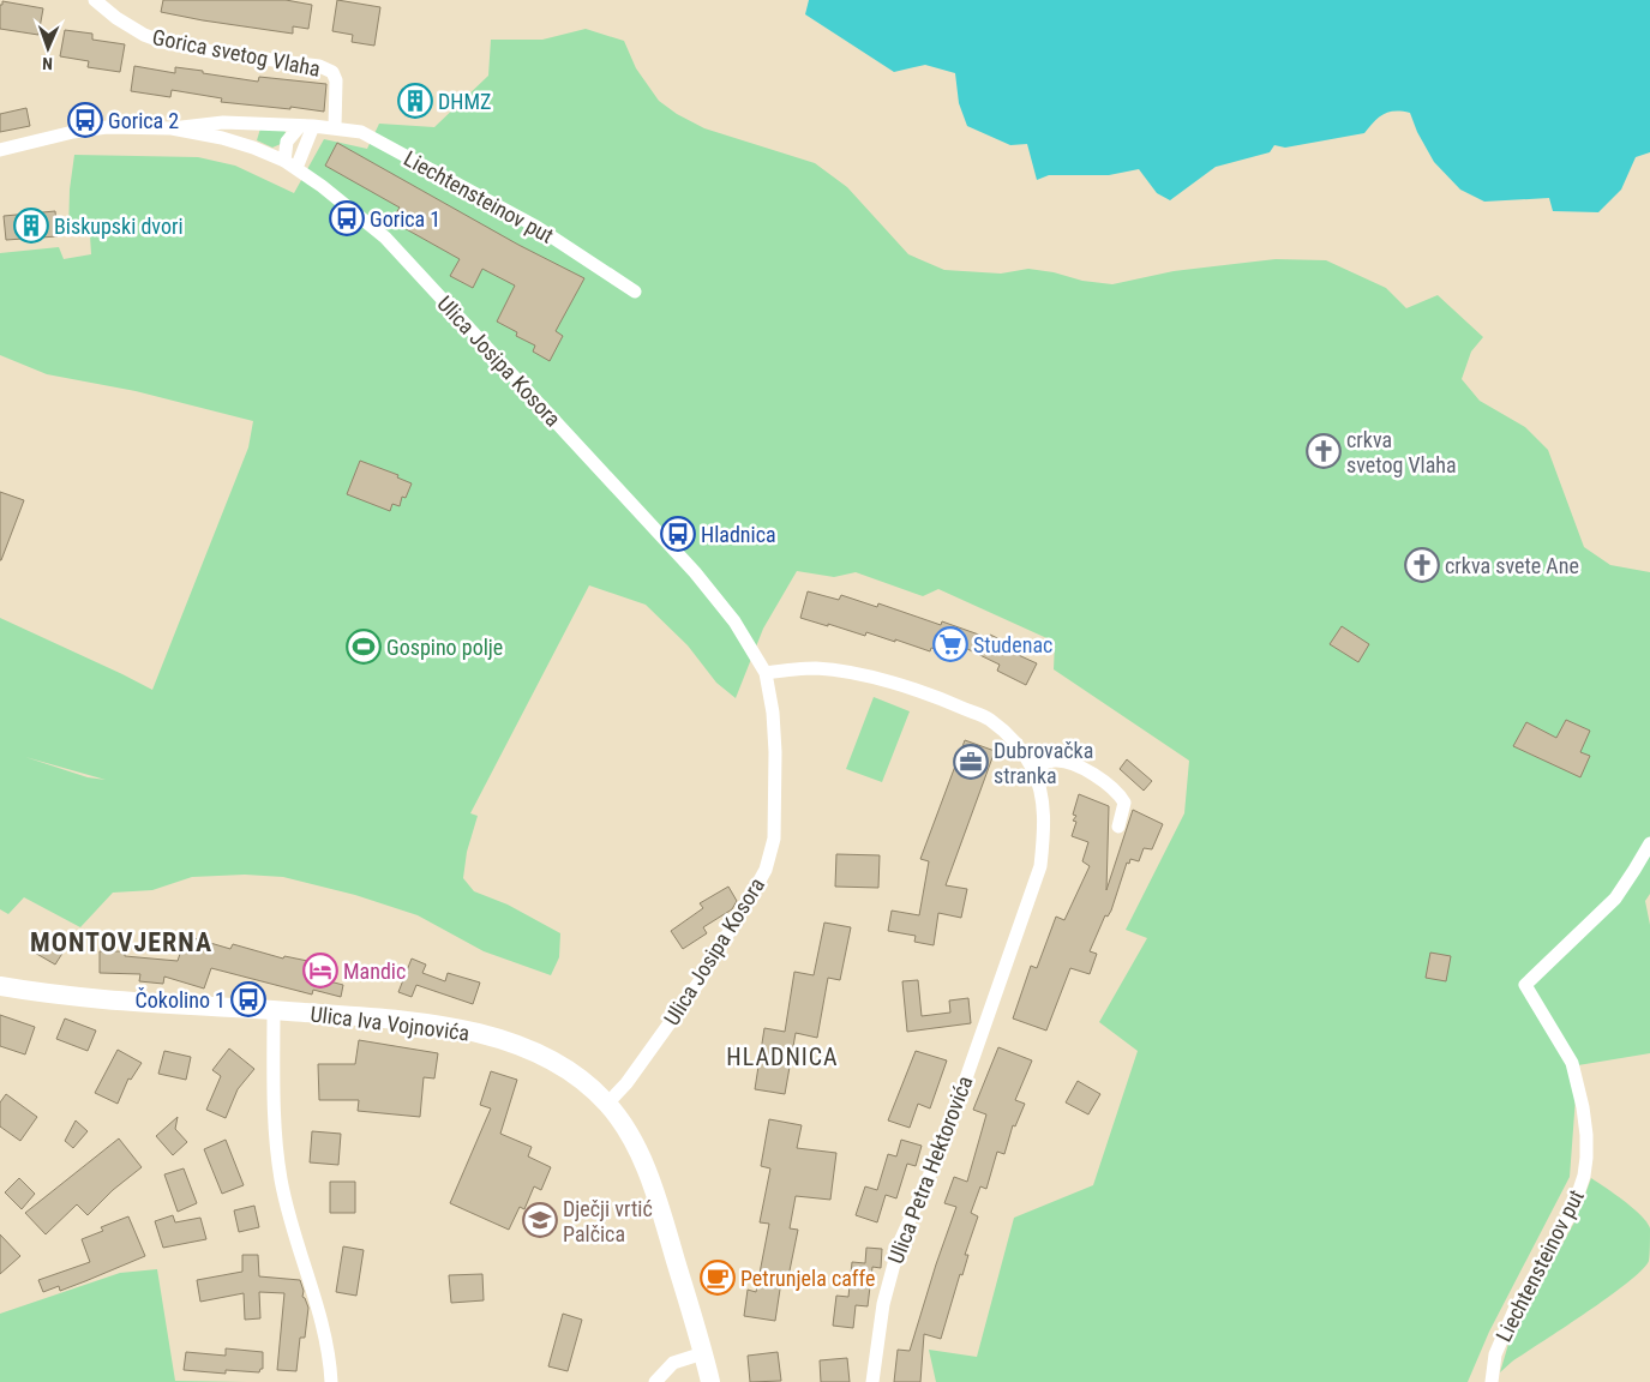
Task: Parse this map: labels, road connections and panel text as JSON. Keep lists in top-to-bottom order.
{
  "streets": {
    "main road": ["Ulica Iva Vojnovića"],
    "street": [
      "Gorica svetog Vlaha",
      "Liechtensteinov put",
      "Ulica Josipa Kosora",
      "Ulica Petra Hektorovića"
    ]
  },
  "crossings": [
    ["Gorica svetog Vlaha", "Liechtensteinov put"],
    ["Liechtensteinov put", "Ulica Josipa Kosora"],
    ["Ulica Josipa Kosora", "Ulica Iva Vojnovića"]
  ],
  "districts": ["MONTOVJERNA", "HLADNICA"],
  "places": {
    "building": ["DHMZ", "Biskupski dvori"],
    "bus stop": [
      "Gorica 2",
      "Gorica 1",
      "Hladnica",
      "Čokolino 1"
    ],
    "church": ["crkva svetog Vlaha", "crkva svete Ane"],
    "supermarket": ["Studenac"],
    "sports": ["Gospino polje"],
    "office": ["Dubrovačka stranka"],
    "hotel": ["Mandic"],
    "school or university": ["Dječji vrtić Palčica"],
    "cafe": ["Petrunjela caffe"]
  },
  "north": "bottom"
}
